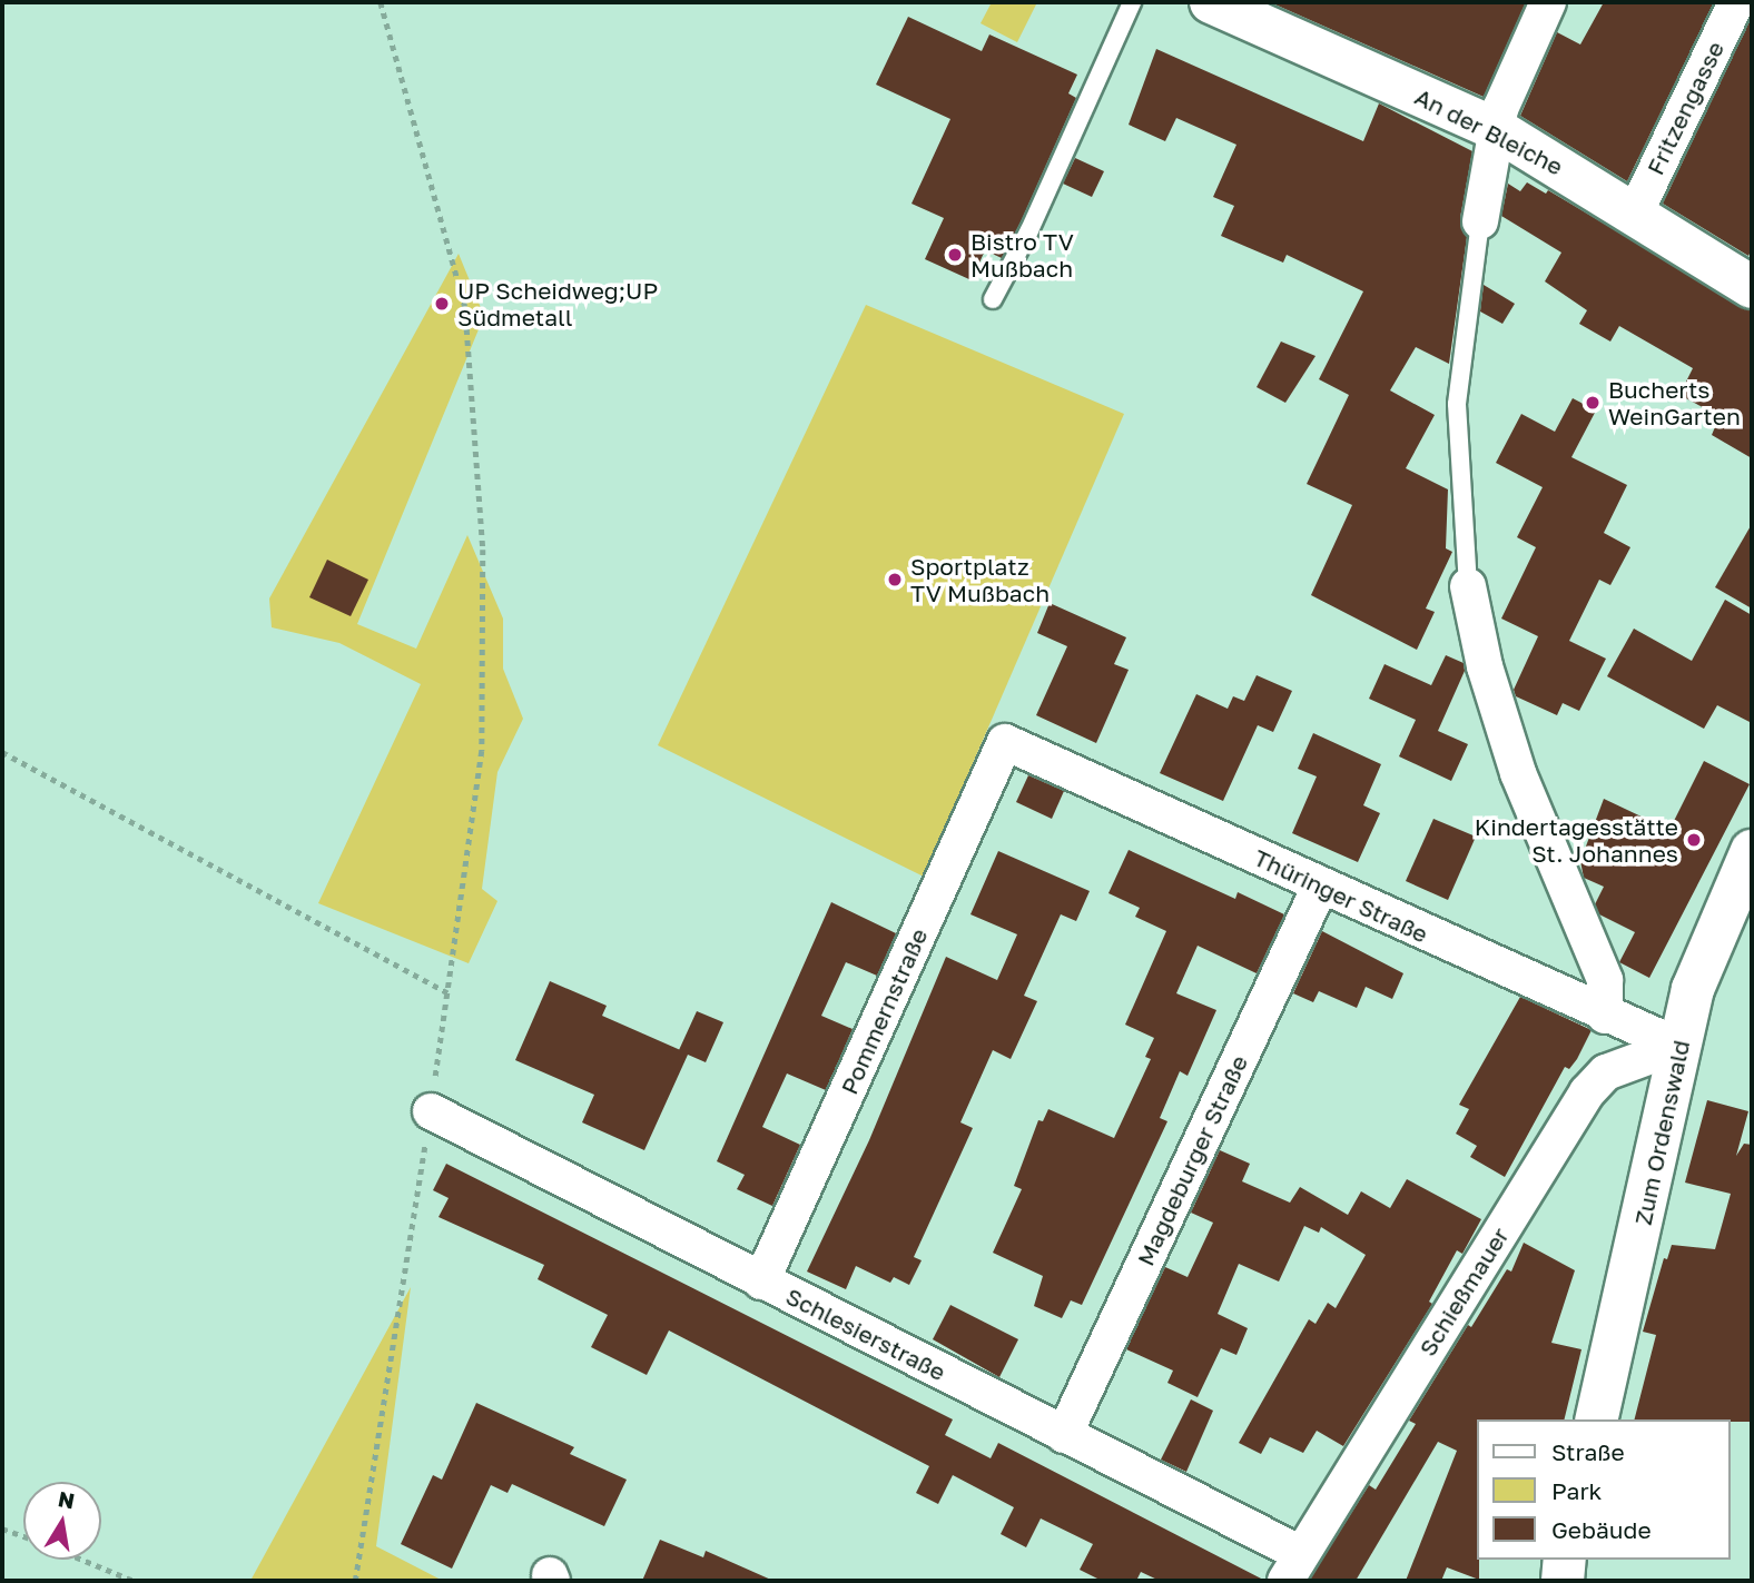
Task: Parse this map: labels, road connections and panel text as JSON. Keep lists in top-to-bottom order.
{
  "streets": {
    "street": [
      "Fritzengasse",
      "An der Bleiche",
      "Thüringer Straße",
      "Pommernstraße",
      "Zum Ordenswald",
      "Magdeburger Straße",
      "Schießmauer",
      "Schlesierstraße"
    ]
  },
  "crossings": [
    ["Fritzengasse", "An der Bleiche"],
    ["Thüringer Straße", "Pommernstraße"],
    ["Thüringer Straße", "Zum Ordenswald"],
    ["Thüringer Straße", "Magdeburger Straße"],
    ["Thüringer Straße", "Schießmauer"],
    ["Pommernstraße", "Schlesierstraße"],
    ["Zum Ordenswald", "Schießmauer"],
    ["Magdeburger Straße", "Schlesierstraße"],
    ["Schießmauer", "Schlesierstraße"]
  ],
  "places": [
    "Bistro TV Mußbach",
    "UP Scheidweg;UP Südmetall",
    "Bucherts WeinGarten",
    "Sportplatz TV Mußbach",
    "Kindertagesstätte St. Johannes"
  ],
  "legend": ["Straße", "Park", "Gebäude"],
  "north": "top"
}
